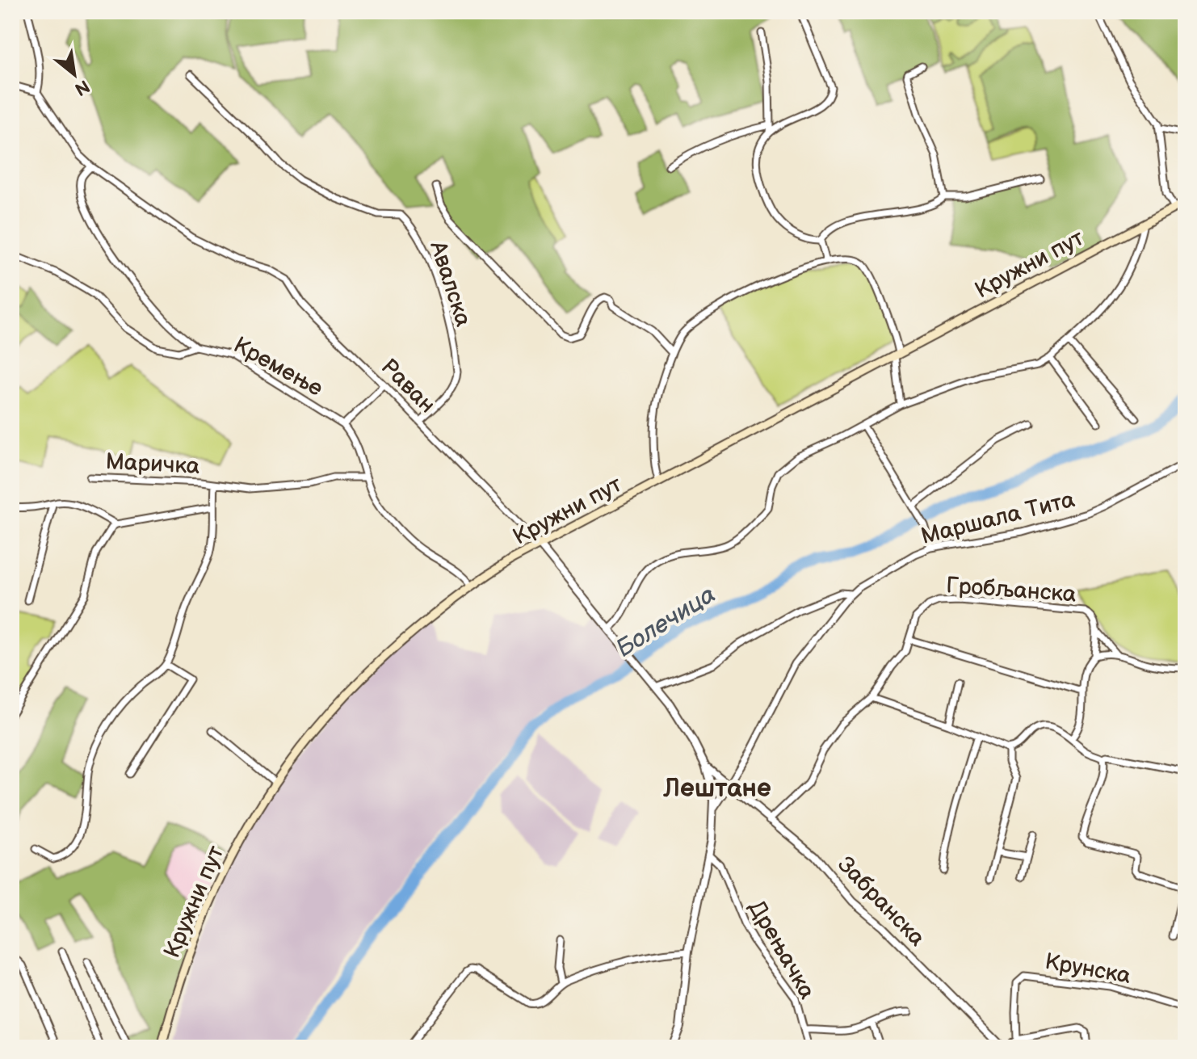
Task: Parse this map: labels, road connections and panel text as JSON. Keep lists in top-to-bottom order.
{
  "streets": {
    "main road": ["Кружни пут"],
    "street": [
      "Авалска",
      "Кремење",
      "Раван",
      "Маричка",
      "Маршала Тита",
      "Гробљанска",
      "Забранска",
      "Дрењачка",
      "Крунска"
    ]
  },
  "crossings": [
    ["Кружни пут", "Кремење"],
    ["Кружни пут", "Раван"],
    ["Авалска", "Раван"],
    ["Кремење", "Маричка"],
    ["Раван", "Маршала Тита"],
    ["Раван", "Забранска"],
    ["Маршала Тита", "Забранска"],
    ["Гробљанска", "Забранска"]
  ],
  "districts": ["Лештане"],
  "water": ["Болечица"],
  "north": "bottom right"
}
